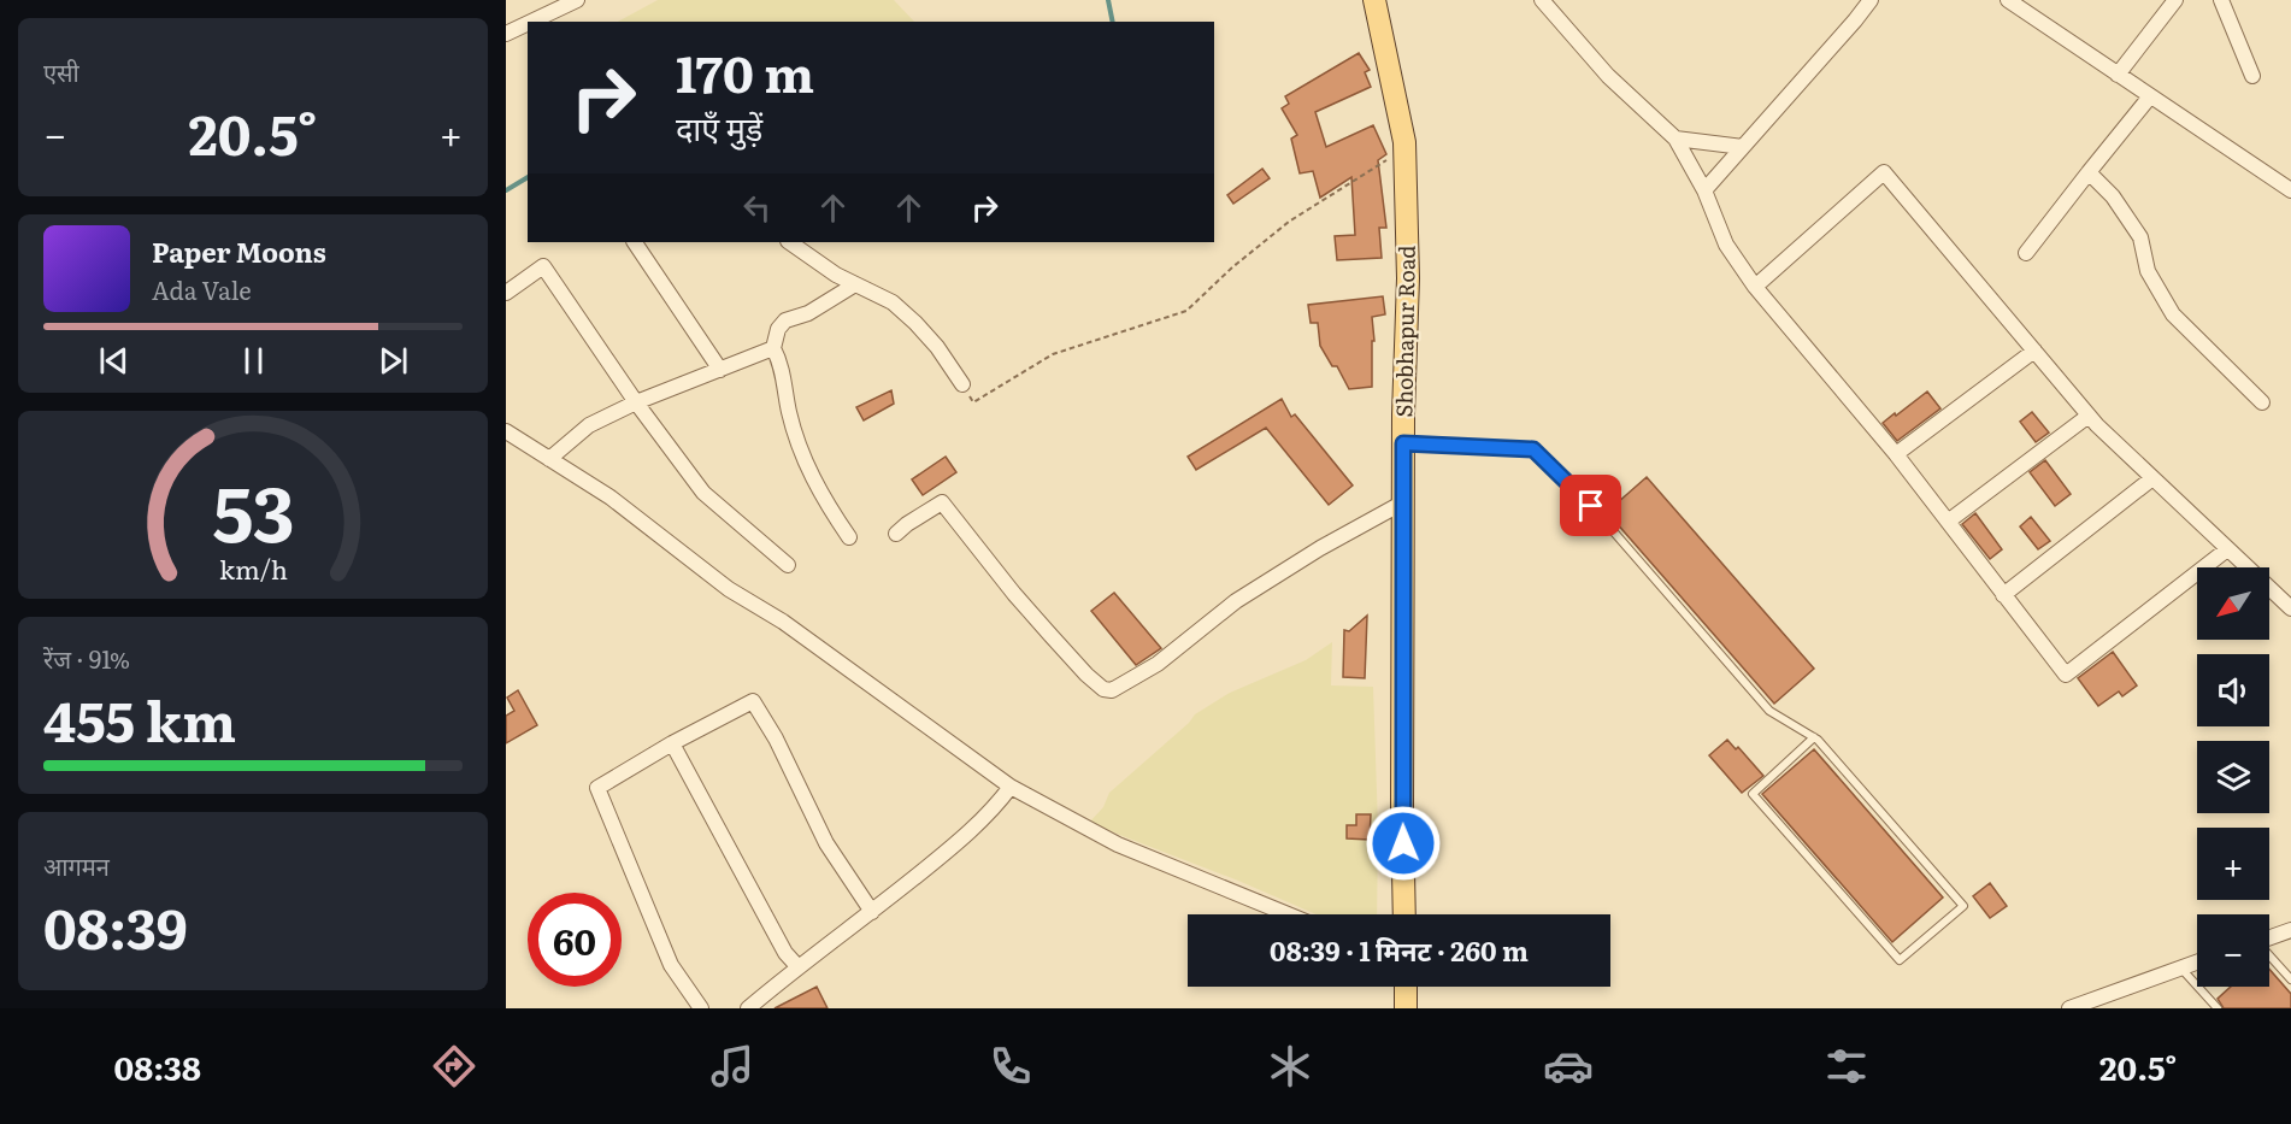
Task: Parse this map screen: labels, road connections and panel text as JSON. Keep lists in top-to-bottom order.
{
  "streets": {
    "main road": ["Shobhapur Road"]
  },
  "north": "bottom left",
  "page": {
    "tile": [
      "एसी",
      ["रेंज · 91%", "455 km"],
      ["आगमन", "08:39"]
    ],
    "turn": ["170 m", "दाएँ मुड़ें"],
    "heat": ["−", "20.5°", "+"],
    "song": ["Paper Moons", "Ada Vale"],
    "map_buttons": ["+", "−"],
    "limit": "60",
    "trip": "08:39 · 1 मिनट · 260 m",
    "tabs": ["08:38", "20.5°"],
    "gauge": ["53", "km/h"]
  }
}
